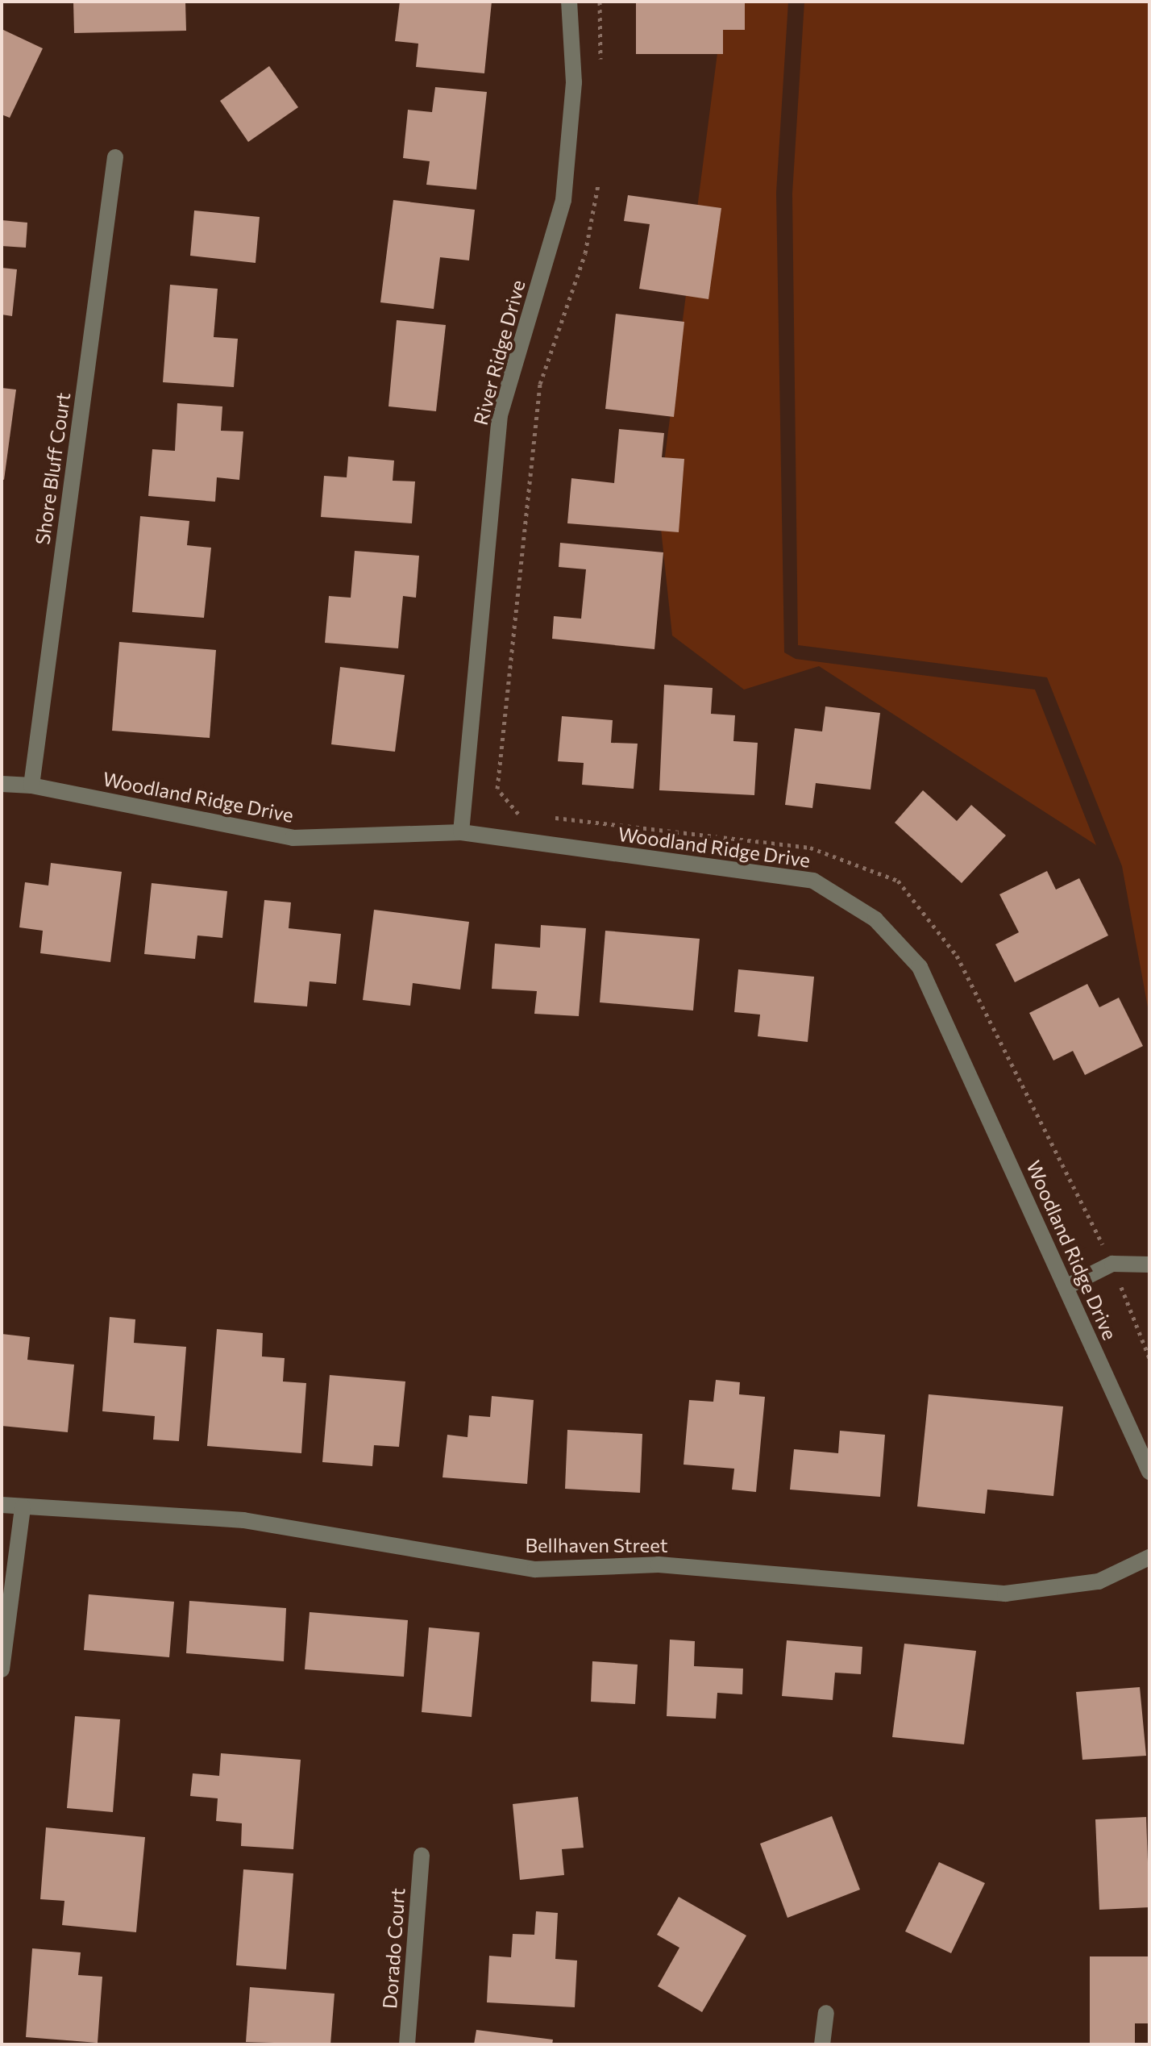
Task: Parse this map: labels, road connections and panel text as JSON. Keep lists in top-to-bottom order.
{
  "streets": {
    "street": [
      "River Ridge Drive",
      "Shore Bluff Court",
      "Woodland Ridge Drive",
      "Bellhaven Street",
      "Dorado Court"
    ]
  },
  "crossings": [
    ["River Ridge Drive", "Woodland Ridge Drive"],
    ["Shore Bluff Court", "Woodland Ridge Drive"]
  ]
}
